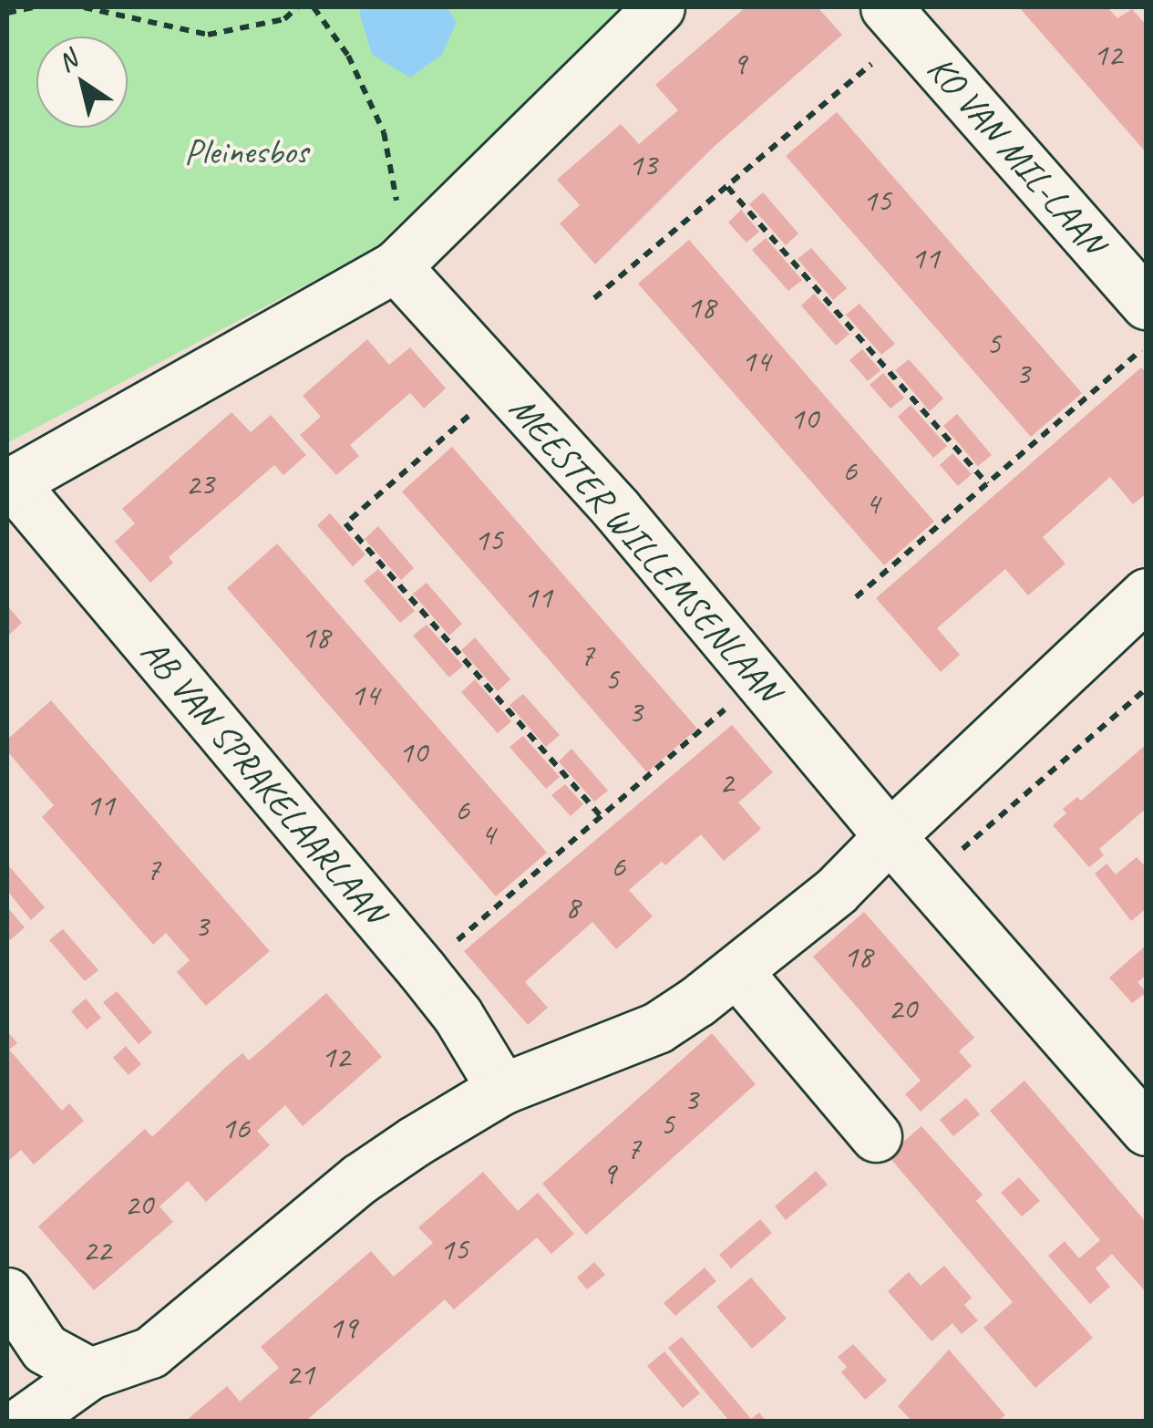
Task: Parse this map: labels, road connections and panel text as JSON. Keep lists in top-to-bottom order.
{
  "streets": {
    "street": ["KO VAN MIL-LAAN", "MEESTER WILLEMSENLAAN", "AB VAN SPRAKELAARLAAN"]
  },
  "parks": ["Pleinesbos"],
  "house_numbers": [
    "12",
    "9",
    "13",
    "15",
    "11",
    "18",
    "5",
    "14",
    "3",
    "10",
    "6",
    "23",
    "4",
    "15",
    "11",
    "18",
    "7",
    "5",
    "14",
    "3",
    "10",
    "2",
    "11",
    "6",
    "4",
    "6",
    "7",
    "8",
    "3",
    "18",
    "20",
    "12",
    "3",
    "5",
    "16",
    "7",
    "9",
    "20",
    "15",
    "22",
    "19",
    "21"
  ],
  "north": "top left"
}
